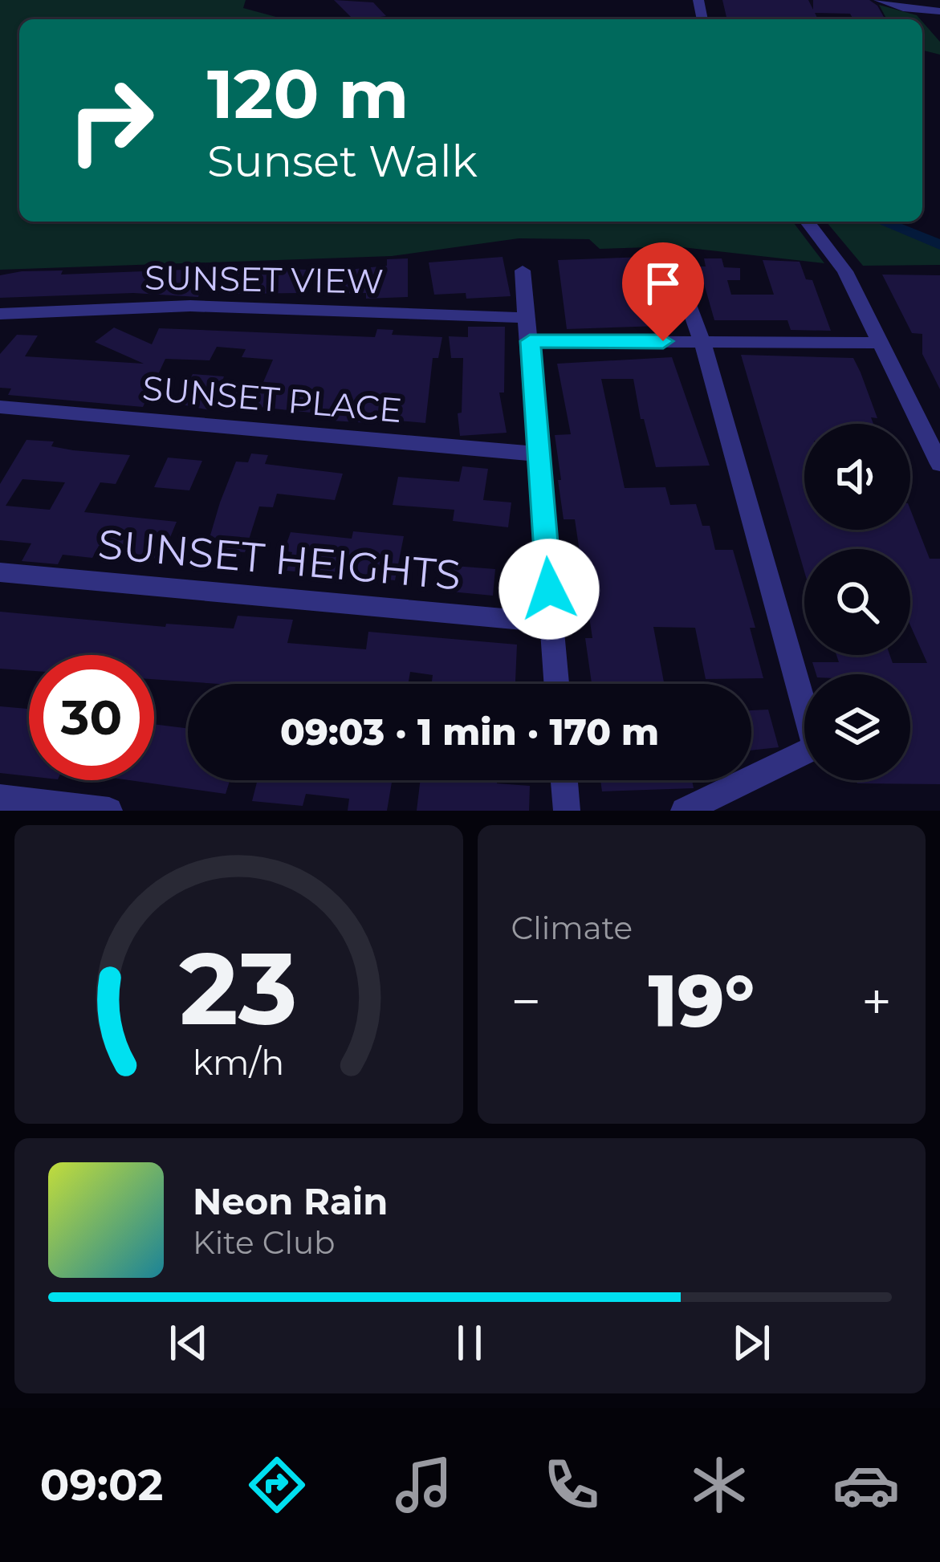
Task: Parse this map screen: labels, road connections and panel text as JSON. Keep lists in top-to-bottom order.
{
  "streets": {
    "street": ["SUNSET VIEW", "SUNSET PLACE", "SUNSET HEIGHTS"]
  },
  "page": {
    "turn": ["120 m", "Sunset Walk"],
    "limit": "30",
    "trip": "09:03 · 1 min · 170 m",
    "tile": "Climate",
    "heat": ["−", "19°", "+"],
    "song": ["Neon Rain", "Kite Club"],
    "tabs": "09:02",
    "gauge": ["23", "km/h"]
  }
}
